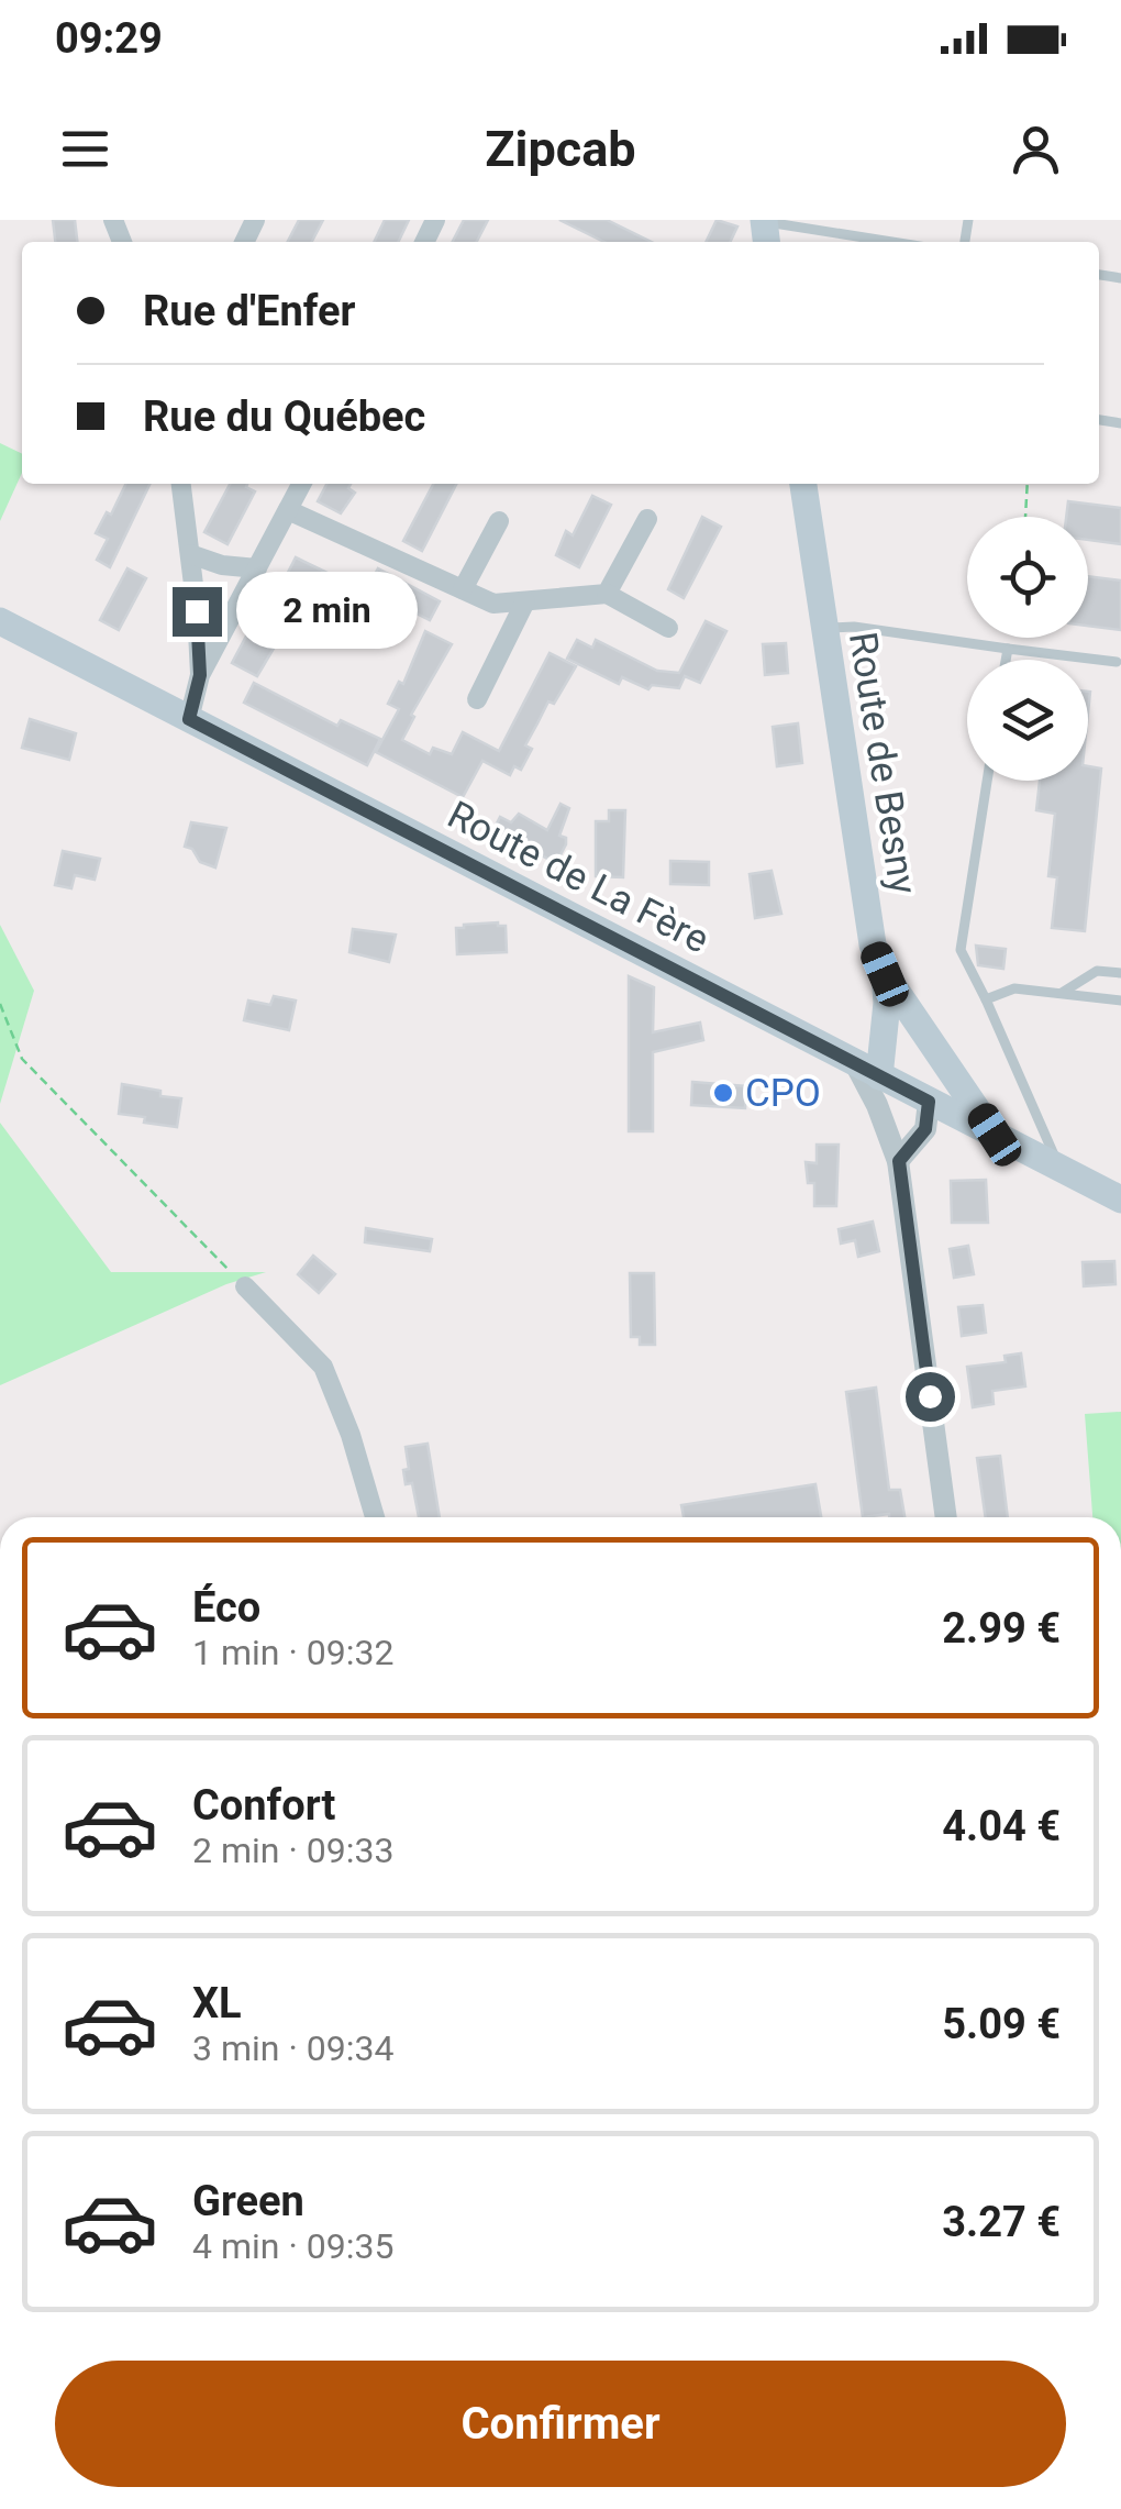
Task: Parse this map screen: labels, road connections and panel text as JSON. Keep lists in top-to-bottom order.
{
  "streets": {
    "main road": ["Route de Besny", "Route de La Fère"]
  },
  "crossings": [
    ["Route de Besny", "Route de La Fère"]
  ],
  "places": ["CPO"],
  "page": {
    "status": "09:29",
    "header": "Zipcab",
    "banner": ["Rue d'Enfer", "Rue du Québec"],
    "bubble": "2 min",
    "list": [
      {
        "name": "Éco",
        "note": "1 min · 09:32",
        "value": "2.99 €"
      },
      {
        "name": "Confort",
        "note": "2 min · 09:33",
        "value": "4.04 €"
      },
      {
        "name": "XL",
        "note": "3 min · 09:34",
        "value": "5.09 €"
      },
      {
        "name": "Green",
        "note": "4 min · 09:35",
        "value": "3.27 €"
      }
    ],
    "buttons": "Confirmer"
  }
}
